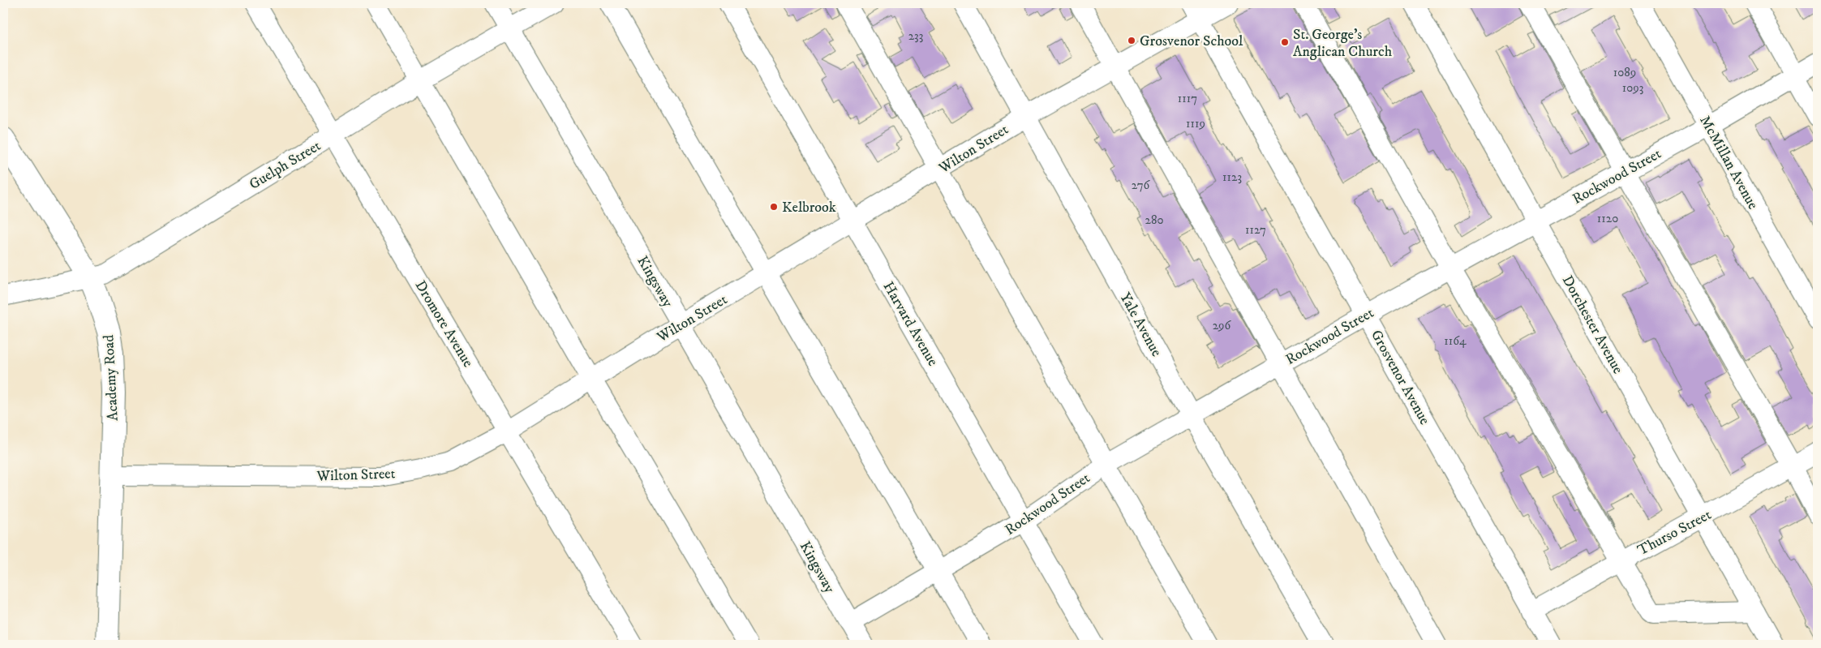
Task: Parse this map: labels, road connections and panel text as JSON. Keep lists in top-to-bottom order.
{
  "streets": {
    "main road": ["Academy Road"],
    "street": [
      "Wilton Street",
      "McMillan Avenue",
      "Guelph Street",
      "Rockwood Street",
      "Kingsway",
      "Dromore Avenue",
      "Harvard Avenue",
      "Yale Avenue",
      "Dorchester Avenue",
      "Grosvenor Avenue",
      "Thurso Street"
    ]
  },
  "crossings": [
    ["Wilton Street", "Kingsway"],
    ["Wilton Street", "Dromore Avenue"],
    ["Wilton Street", "Harvard Avenue"],
    ["Wilton Street", "Yale Avenue"],
    ["Wilton Street", "Grosvenor Avenue"],
    ["Wilton Street", "Academy Road"],
    ["McMillan Avenue", "Rockwood Street"],
    ["Guelph Street", "Kingsway"],
    ["Guelph Street", "Dromore Avenue"],
    ["Guelph Street", "Academy Road"],
    ["Rockwood Street", "Kingsway"],
    ["Rockwood Street", "Harvard Avenue"],
    ["Rockwood Street", "Yale Avenue"],
    ["Rockwood Street", "Dorchester Avenue"],
    ["Rockwood Street", "Grosvenor Avenue"],
    ["Dorchester Avenue", "Thurso Street"],
    ["Grosvenor Avenue", "Thurso Street"]
  ],
  "places": ["Grosvenor School", "St. George's Anglican Church", "Kelbrook"],
  "house_numbers": [
    "233",
    "1089",
    "1093",
    "1117",
    "1119",
    "1123",
    "276",
    "1120",
    "280",
    "1127",
    "296",
    "1164"
  ]
}
